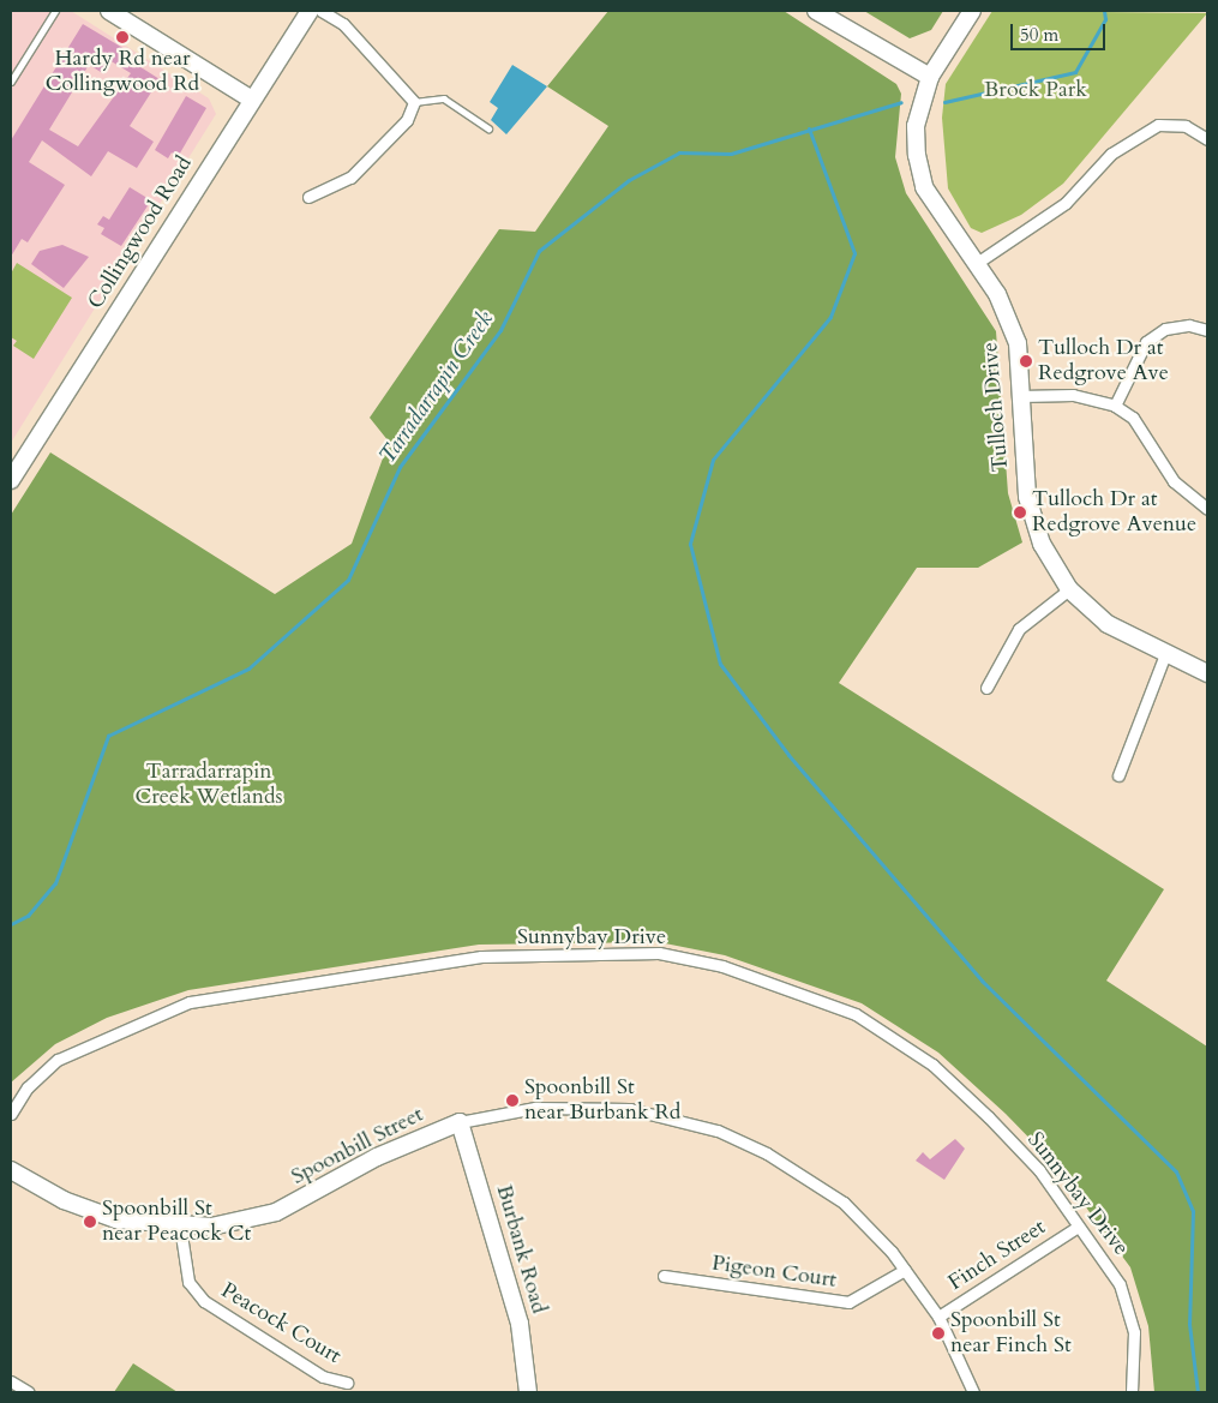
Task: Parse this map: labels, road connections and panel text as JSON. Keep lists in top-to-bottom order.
{
  "streets": {
    "street": [
      "Collingwood Road",
      "Tulloch Drive",
      "Sunnybay Drive",
      "Spoonbill Street",
      "Burbank Road",
      "Finch Street",
      "Pigeon Court",
      "Peacock Court"
    ]
  },
  "crossings": [
    ["Sunnybay Drive", "Finch Street"],
    ["Spoonbill Street", "Burbank Road"],
    ["Spoonbill Street", "Finch Street"],
    ["Spoonbill Street", "Pigeon Court"],
    ["Spoonbill Street", "Peacock Court"]
  ],
  "water": ["Tarradarrapin Creek"],
  "parks": ["Brock Park", "Tarradarrapin Creek Wetlands"],
  "places": [
    "Hardy Rd near Collingwood Rd",
    "Tulloch Dr at Redgrove Ave",
    "Tulloch Dr at Redgrove Avenue",
    "Spoonbill St near Burbank Rd",
    "Spoonbill St near Peacock Ct",
    "Spoonbill St near Finch St"
  ],
  "scale_bar": "50 m"
}
